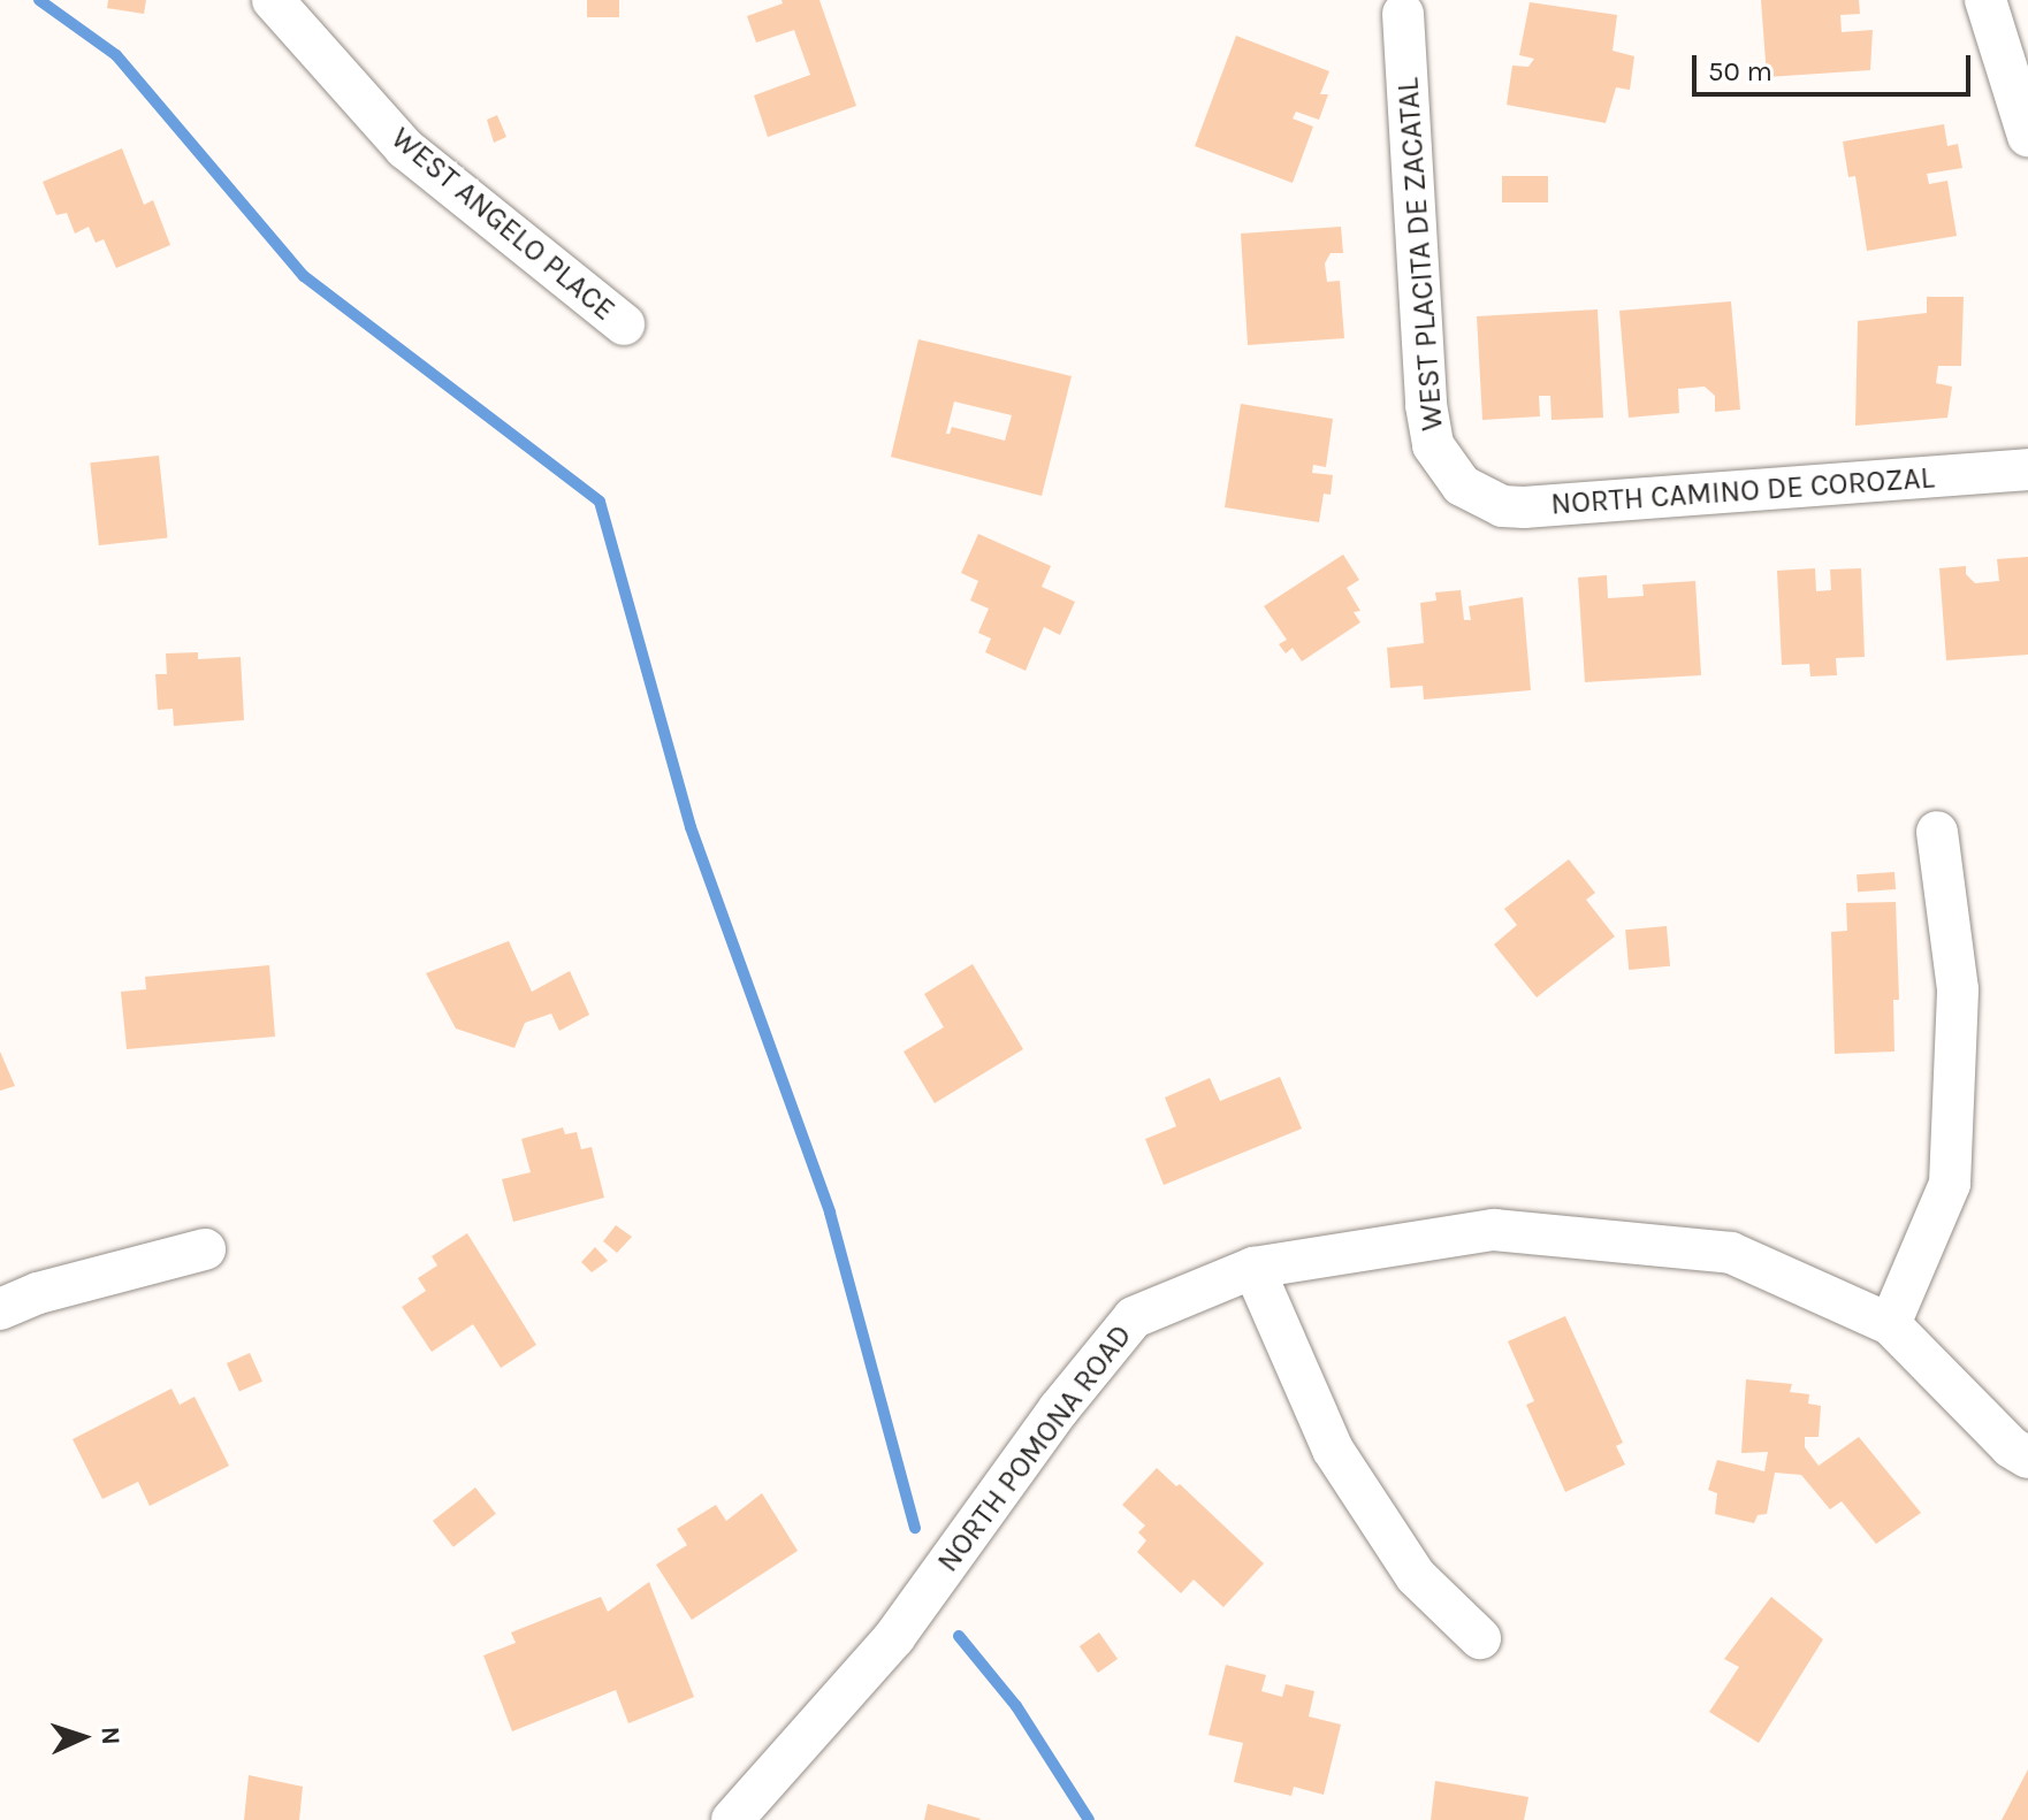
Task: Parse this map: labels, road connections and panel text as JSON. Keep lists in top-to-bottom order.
{
  "streets": {
    "street": [
      "WEST ANGELO PLACE",
      "WEST PLACITA DE ZACATAL",
      "NORTH CAMINO DE COROZAL",
      "NORTH POMONA ROAD"
    ]
  },
  "crossings": [
    ["WEST PLACITA DE ZACATAL", "NORTH CAMINO DE COROZAL"]
  ],
  "scale_bar": "50 m",
  "north": "right"
}
